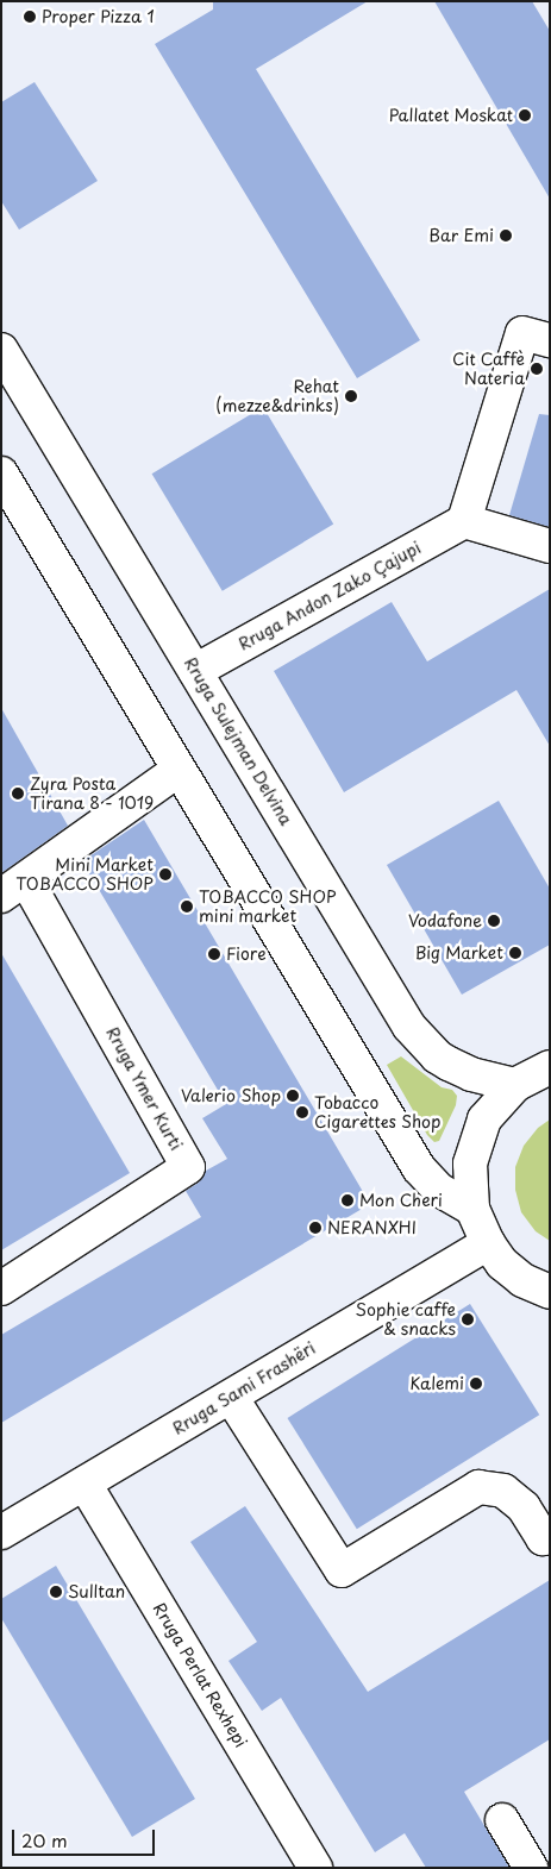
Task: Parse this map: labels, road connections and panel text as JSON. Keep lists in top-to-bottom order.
{
  "streets": {
    "main road": [
      "Rruga Andon Zako Çajupi",
      "Rruga Sulejman Delvina",
      "Rruga Ymer Kurti",
      "Rruga Sami Frashëri",
      "Rruga Perlat Rexhepi"
    ]
  },
  "crossings": [
    ["Rruga Andon Zako Çajupi", "Rruga Sulejman Delvina"],
    ["Rruga Sami Frashëri", "Rruga Perlat Rexhepi"]
  ],
  "places": [
    "Proper Pizza 1",
    "Pallatet Moskat",
    "Bar Emi",
    "Cit Caffè Nateria",
    "Rehat (mezze&drinks)",
    "Zyra Posta Tirana 8 - 1019",
    "Mini Market TOBACCO SHOP",
    "TOBACCO SHOP mini market",
    "Vodafone",
    "Big Market",
    "Fiore",
    "Valerio Shop",
    "Tobacco Cigarettes Shop",
    "Mon Cheri",
    "NERANXHI",
    "Sophie caffe & snacks",
    "Kalemi",
    "Sulltan"
  ],
  "scale_bar": "20 m"
}
